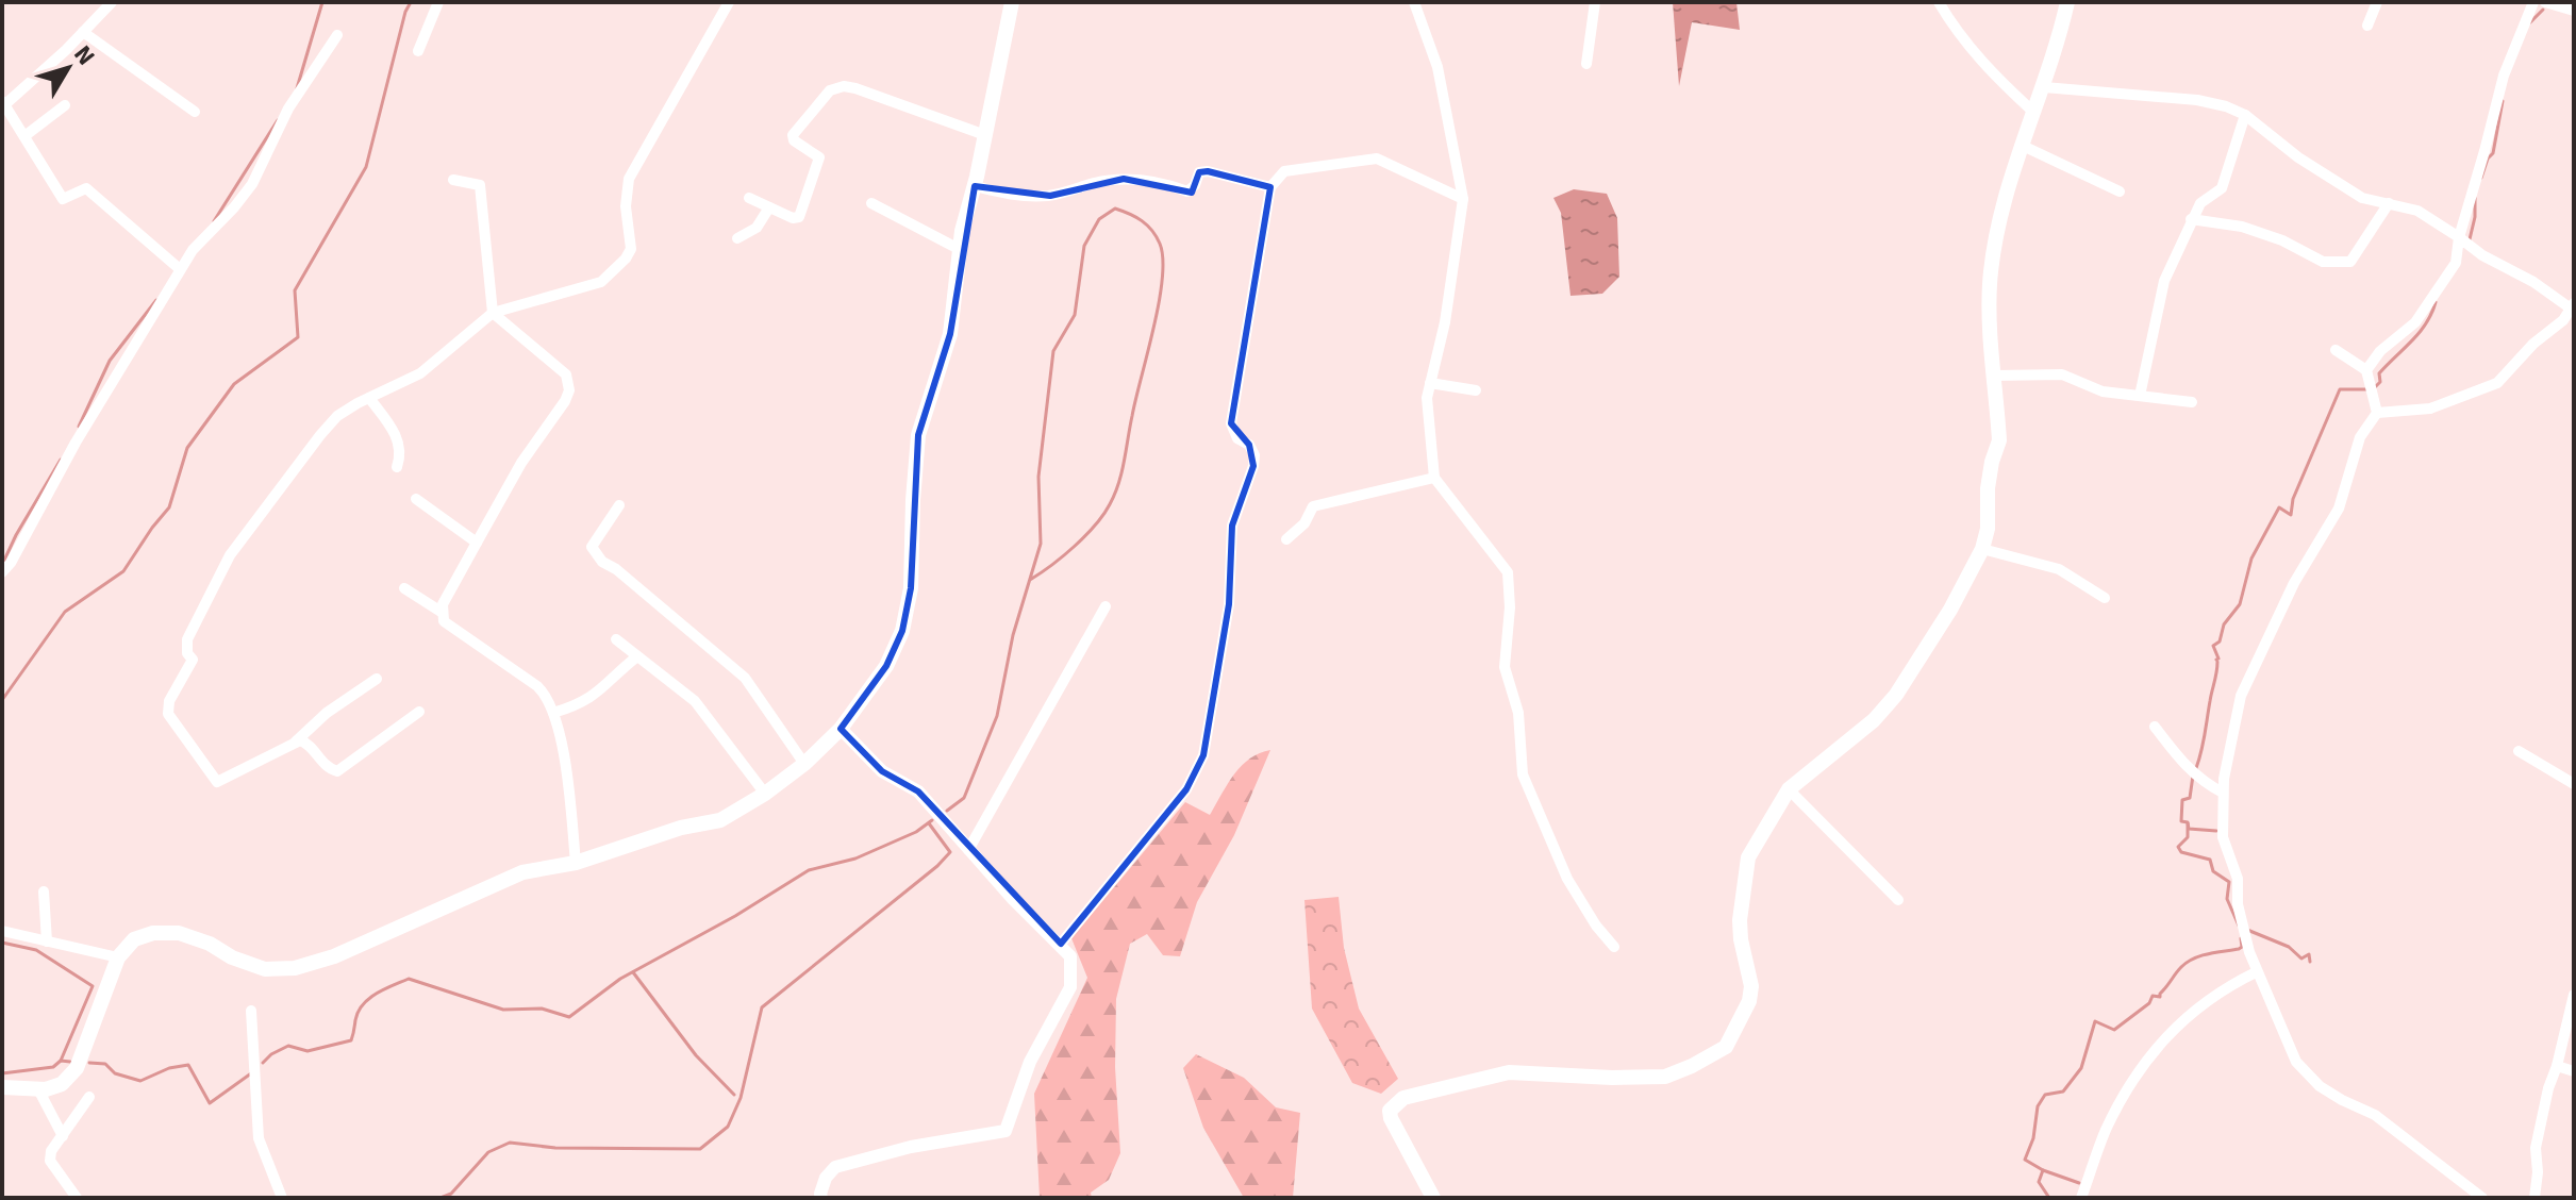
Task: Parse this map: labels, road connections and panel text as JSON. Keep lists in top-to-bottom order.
{
  "north": "top right"
}
